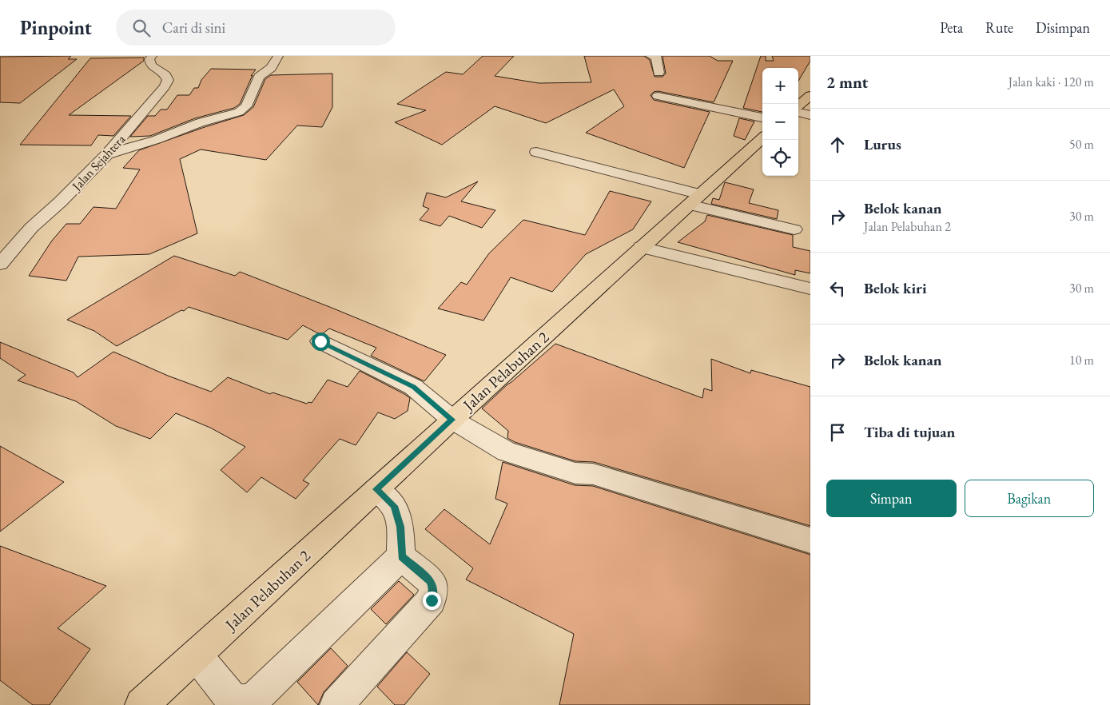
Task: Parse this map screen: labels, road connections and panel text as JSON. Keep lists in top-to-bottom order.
{
  "streets": {
    "main road": ["Jalan Pelabuhan 2"],
    "street": ["Jalan Sejahtera"]
  },
  "page": {
    "header": "Pinpoint",
    "search": "Cari di sini",
    "nav": ["Peta", "Rute", "Disimpan"],
    "heading": ["2 mnt", "Jalan kaki · 120 m"],
    "map_buttons": ["+", "−"],
    "list": [
      ["Lurus", "50 m"],
      ["Belok kanan", "Jalan Pelabuhan 2", "30 m"],
      ["Belok kiri", "30 m"],
      ["Belok kanan", "10 m"],
      "Tiba di tujuan"
    ],
    "buttons": ["Simpan", "Bagikan"]
  }
}
